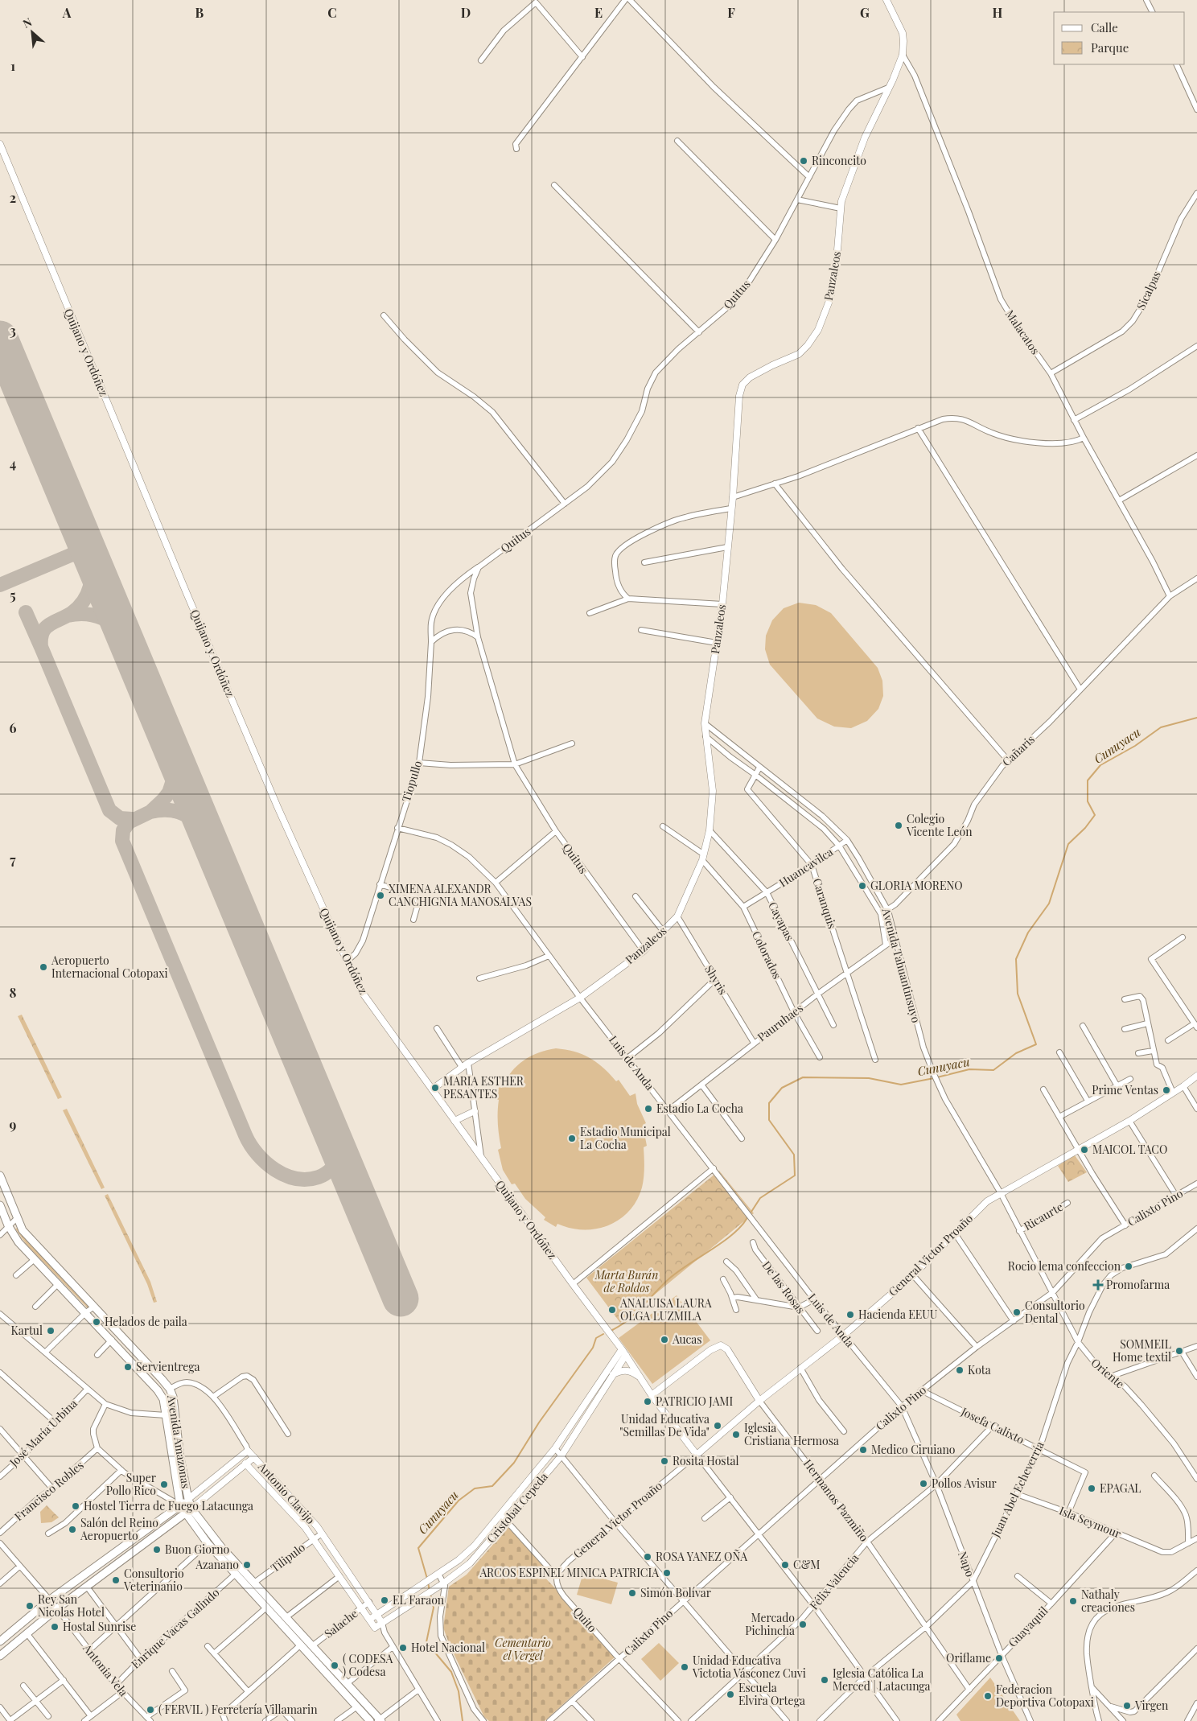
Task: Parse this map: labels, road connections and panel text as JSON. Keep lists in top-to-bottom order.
{
  "streets": {
    "main road": ["Avenida Amazonas"],
    "street": [
      "Panzaleos",
      "Sicalpas",
      "Quitus",
      "Malacatos",
      "Quijano y Ordóñez",
      "Cañaris",
      "Tiopullo",
      "Huancavilca",
      "Caranquis",
      "Cayapas",
      "Colorados",
      "Avenida Tahuantinsuyo",
      "Shyris",
      "Pauruhaes",
      "Luis de Anda",
      "Calixto Pino",
      "Ricaurte",
      "General Victor Proaño",
      "De las Rosas",
      "Oriente",
      "Josefa Calixto",
      "José María Urbina",
      "Juan Abel Echeverría",
      "Francisco Robles",
      "Antonio Clavijo",
      "Hermanos Pazmiño",
      "Cristobal Cepeda",
      "Isla Seymour",
      "Tilipulo",
      "Napo",
      "Félix Valencia",
      "Quito",
      "Salache",
      "Guayaquil",
      "Enrique Vacas Galindo",
      "Antonia Vela"
    ]
  },
  "crossings": [
    ["Panzaleos", "Quitus"],
    ["Panzaleos", "Malacatos"],
    ["Panzaleos", "Quijano y Ordóñez"],
    ["Panzaleos", "Cayapas"],
    ["Panzaleos", "Colorados"],
    ["Panzaleos", "Avenida Tahuantinsuyo"],
    ["Panzaleos", "Shyris"],
    ["Panzaleos", "Luis de Anda"],
    ["Sicalpas", "Malacatos"],
    ["Quitus", "Tiopullo"],
    ["Malacatos", "Cañaris"],
    ["Quijano y Ordóñez", "Tiopullo"],
    ["Quijano y Ordóñez", "Calixto Pino"],
    ["Quijano y Ordóñez", "General Victor Proaño"],
    ["Quijano y Ordóñez", "Juan Abel Echeverría"],
    ["Quijano y Ordóñez", "Hermanos Pazmiño"],
    ["Quijano y Ordóñez", "Cristobal Cepeda"],
    ["Quijano y Ordóñez", "Félix Valencia"],
    ["Cañaris", "Avenida Tahuantinsuyo"],
    ["Tiopullo", "Luis de Anda"],
    ["Huancavilca", "Caranquis"],
    ["Huancavilca", "Cayapas"],
    ["Huancavilca", "Colorados"],
    ["Huancavilca", "Avenida Tahuantinsuyo"],
    ["Caranquis", "Avenida Tahuantinsuyo"],
    ["Caranquis", "Pauruhaes"],
    ["Cayapas", "Pauruhaes"],
    ["Colorados", "Pauruhaes"],
    ["Avenida Tahuantinsuyo", "Pauruhaes"],
    ["Avenida Tahuantinsuyo", "General Victor Proaño"],
    ["Avenida Tahuantinsuyo", "Oriente"],
    ["Shyris", "Pauruhaes"],
    ["Pauruhaes", "Luis de Anda"],
    ["Luis de Anda", "Calixto Pino"],
    ["Luis de Anda", "General Victor Proaño"],
    ["Luis de Anda", "Napo"],
    ["Calixto Pino", "Oriente"],
    ["Calixto Pino", "Josefa Calixto"],
    ["Calixto Pino", "Hermanos Pazmiño"],
    ["Calixto Pino", "Napo"],
    ["Calixto Pino", "Quito"],
    ["Ricaurte", "Oriente"],
    ["General Victor Proaño", "Oriente"],
    ["General Victor Proaño", "Hermanos Pazmiño"],
    ["General Victor Proaño", "Quito"],
    ["Oriente", "Juan Abel Echeverría"],
    ["Josefa Calixto", "Juan Abel Echeverría"],
    ["Josefa Calixto", "Isla Seymour"],
    ["Josefa Calixto", "Félix Valencia"],
    ["Avenida Amazonas", "Antonio Clavijo"],
    ["Avenida Amazonas", "Tilipulo"],
    ["Avenida Amazonas", "Salache"],
    ["Juan Abel Echeverría", "Hermanos Pazmiño"],
    ["Juan Abel Echeverría", "Isla Seymour"],
    ["Juan Abel Echeverría", "Napo"],
    ["Antonio Clavijo", "Cristobal Cepeda"],
    ["Antonio Clavijo", "Tilipulo"],
    ["Antonio Clavijo", "Salache"],
    ["Hermanos Pazmiño", "Félix Valencia"],
    ["Hermanos Pazmiño", "Guayaquil"],
    ["Cristobal Cepeda", "Quito"],
    ["Isla Seymour", "Guayaquil"],
    ["Napo", "Félix Valencia"],
    ["Napo", "Guayaquil"],
    ["Enrique Vacas Galindo", "Antonia Vela"]
  ],
  "water": ["Cunuyacu"],
  "parks": ["Marta Burán de Roldos", "Cementario el Vergel"],
  "places": {
    "other": [
      "Rinconcito",
      "Colegio Vicente León",
      "GLORIA MORENO",
      "XIMENA ALEXANDR CANCHIGNIA MANOSALVAS",
      "Aeropuerto Internacional Cotopaxi",
      "MARIA ESTHER PESANTES",
      "Prime Ventas",
      "Estadio La Cocha",
      "Estadio Municipal La Cocha",
      "MAICOL TACO",
      "Rocio lema confeccion",
      "ANALUISA LAURA OLGA LUZMILA",
      "Consultorio Dental",
      "Hacienda EEUU",
      "Helados de paila",
      "Kartul",
      "Aucas",
      "SOMMEIL Home textil",
      "Servientrega",
      "Kota",
      "PATRICIO JAMI",
      "Unidad Educativa \"Semillas De Vida\"",
      "Iglesia Cristiana Hermosa",
      "Medico Ciruiano",
      "Rosita Hostal",
      "Pollos Avisur",
      "Super Pollo Rico",
      "EPAGAL",
      "Hostel Tierra de Fuego Latacunga",
      "Salón del Reino Aeropuerto",
      "Buon Giorno",
      "ROSA YANEZ OÑA",
      "Azanano",
      "C&M",
      "ARCOS ESPINEL MINICA PATRICIA",
      "Consultorio Veterinanio",
      "Simón Bolívar",
      "EL Faraon",
      "Nathaly creaciones",
      "Rey San Nicolas Hotel",
      "Mercado Pichincha",
      "Hostal Sunrise",
      "Hotel Nacional",
      "Oriflame",
      "( CODESA ) Codesa",
      "Unidad Educativa Victotia Vásconez Cuvi",
      "Iglesia Católica La Merced | Latacunga",
      "Escuela Elvira Ortega",
      "Federacion Deportiva Cotopaxi",
      "Virgen",
      "( FERVIL ) Ferretería Villamarin"
    ],
    "health": ["Promofarma"]
  },
  "legend": ["Calle", "Parque"],
  "north": "top left",
  "grid": {
    "columns": [
      "A",
      "B",
      "C",
      "D",
      "E",
      "F",
      "G",
      "H"
    ],
    "rows": [
      "1",
      "2",
      "3",
      "4",
      "5",
      "6",
      "7",
      "8",
      "9"
    ]
  }
}
